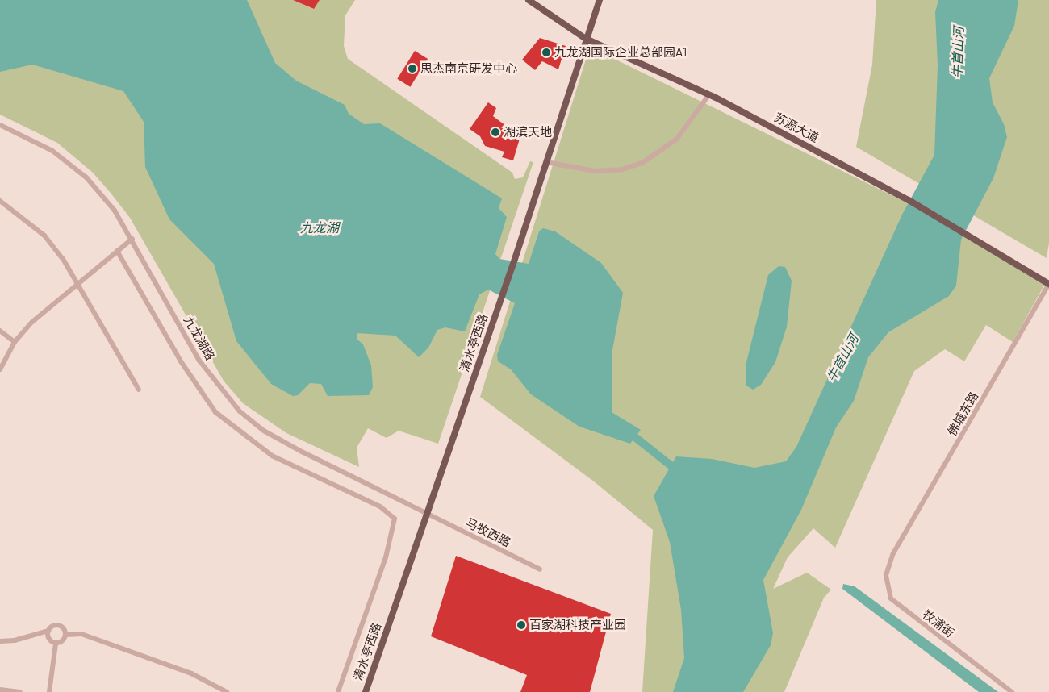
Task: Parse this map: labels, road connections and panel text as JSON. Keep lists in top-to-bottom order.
{
  "streets": {
    "main road": ["苏源大道", "清水亭西路"],
    "street": [
      "九龙湖路",
      "佛城东路",
      "马牧西路",
      "牧浦街"
    ]
  },
  "crossings": [
    ["苏源大道", "清水亭西路"],
    ["苏源大道", "佛城东路"],
    ["九龙湖路", "清水亭西路"],
    ["九龙湖路", "马牧西路"],
    ["清水亭西路", "马牧西路"],
    ["佛城东路", "牧浦街"]
  ],
  "water": ["牛首山河", "九龙湖"],
  "places": [
    "九龙湖国际企业总部园A1",
    "思杰南京研发中心",
    "湖滨天地",
    "百家湖科技产业园"
  ]
}
